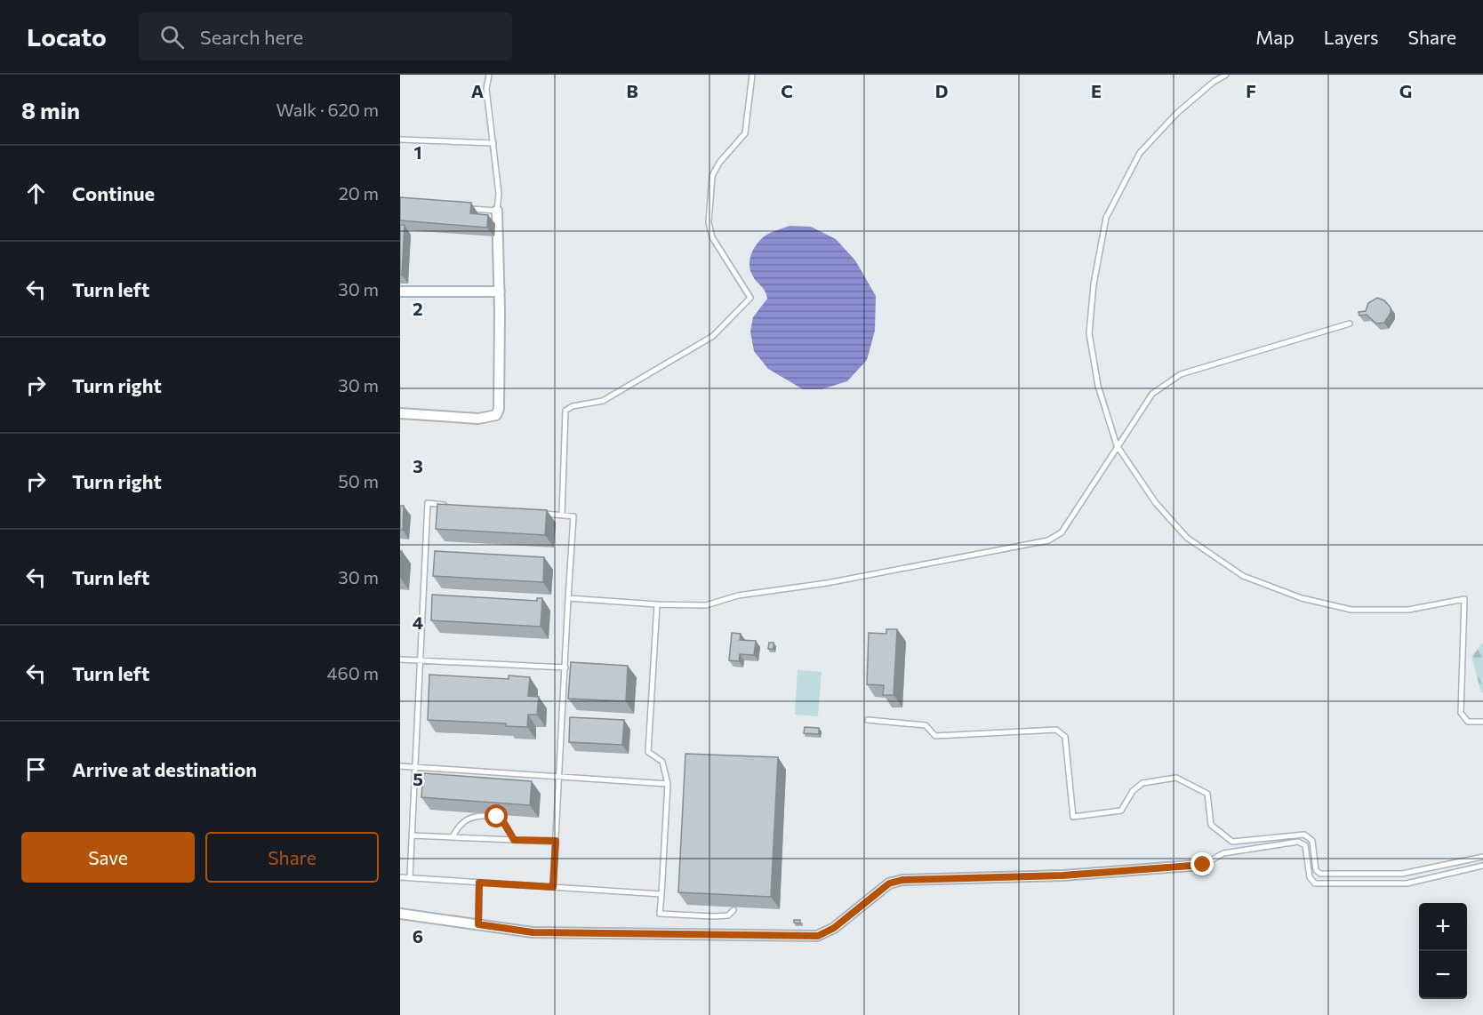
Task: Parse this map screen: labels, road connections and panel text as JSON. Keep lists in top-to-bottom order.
{
  "page": {
    "header": "Locato",
    "search": "Search here",
    "nav": ["Map", "Layers", "Share"],
    "heading": ["8 min", "Walk · 620 m"],
    "list": [
      ["Continue", "20 m"],
      ["Turn left", "30 m"],
      ["Turn right", "30 m"],
      ["Turn right", "50 m"],
      ["Turn left", "30 m"],
      ["Turn left", "460 m"],
      "Arrive at destination"
    ],
    "buttons": ["Save", "Share"],
    "map_buttons": ["+", "−"]
  },
  "grid": {
    "columns": [
      "A",
      "B",
      "C",
      "D",
      "E",
      "F",
      "G"
    ],
    "rows": [
      "1",
      "2",
      "3",
      "4",
      "5",
      "6"
    ]
  }
}
